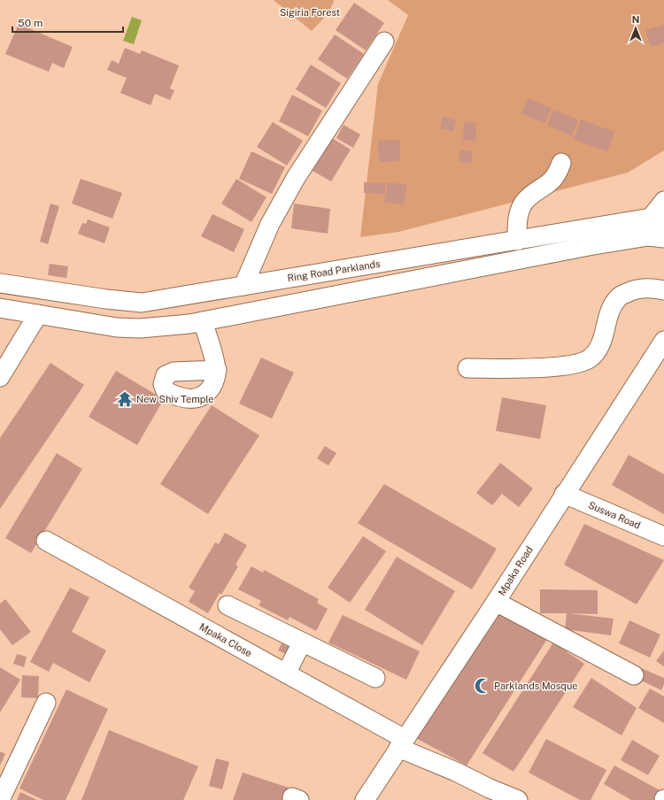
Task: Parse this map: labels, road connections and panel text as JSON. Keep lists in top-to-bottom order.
{
  "streets": {
    "street": [
      "Ring Road Parklands",
      "Suswa Road",
      "Mpaka Road",
      "Mpaka Close"
    ]
  },
  "crossings": [
    ["Suswa Road", "Mpaka Road"],
    ["Mpaka Road", "Mpaka Close"]
  ],
  "parks": ["Sigiria Forest"],
  "places": {
    "temple": ["New Shiv Temple"],
    "mosque": ["Parklands Mosque"]
  },
  "scale_bar": "50 m",
  "north": "top"
}
